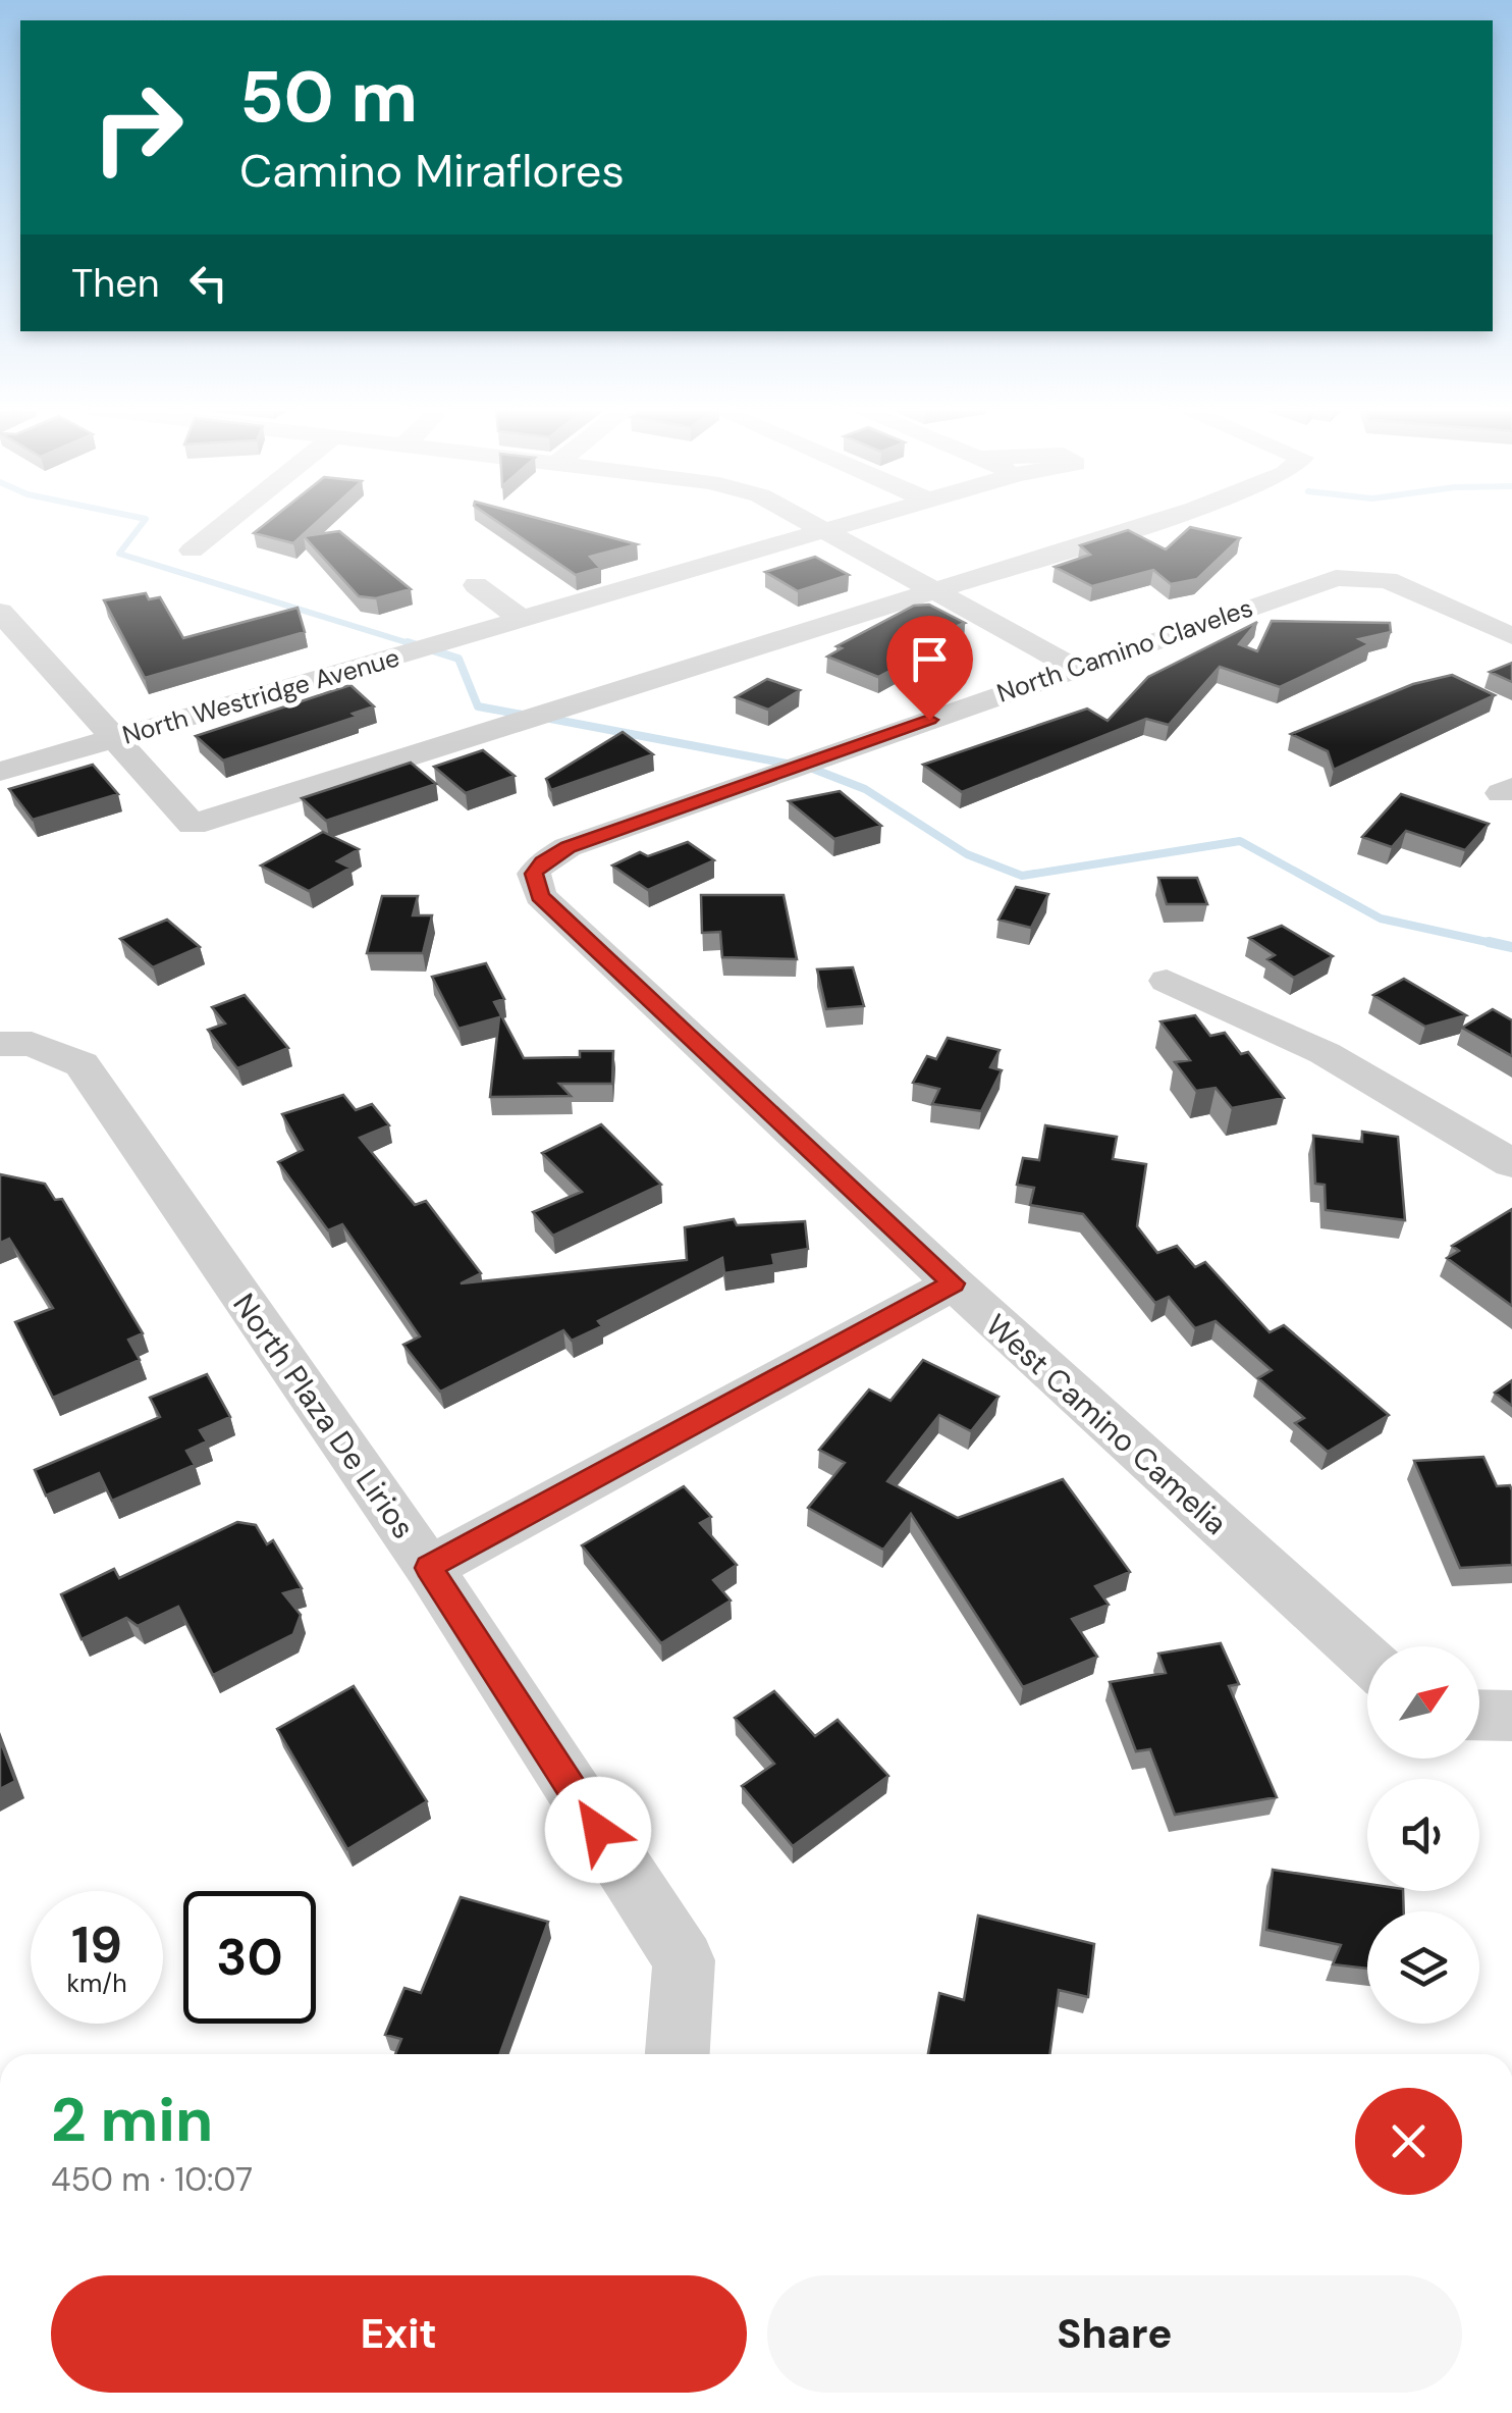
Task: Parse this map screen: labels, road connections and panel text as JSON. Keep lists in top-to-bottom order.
{
  "streets": {
    "street": [
      "North Camino Claveles",
      "North Westridge Avenue",
      "North Plaza De Lirios",
      "West Camino Camelia"
    ]
  },
  "crossings": [
    ["North Camino Claveles", "West Camino Camelia"]
  ],
  "north": "top right",
  "page": {
    "turn": ["50 m", "Camino Miraflores"],
    "then": "Then",
    "speed": "19 km/h",
    "limit": "30",
    "heading": ["2 min", "450 m · 10:07"],
    "buttons": ["Exit", "Share"]
  }
}
